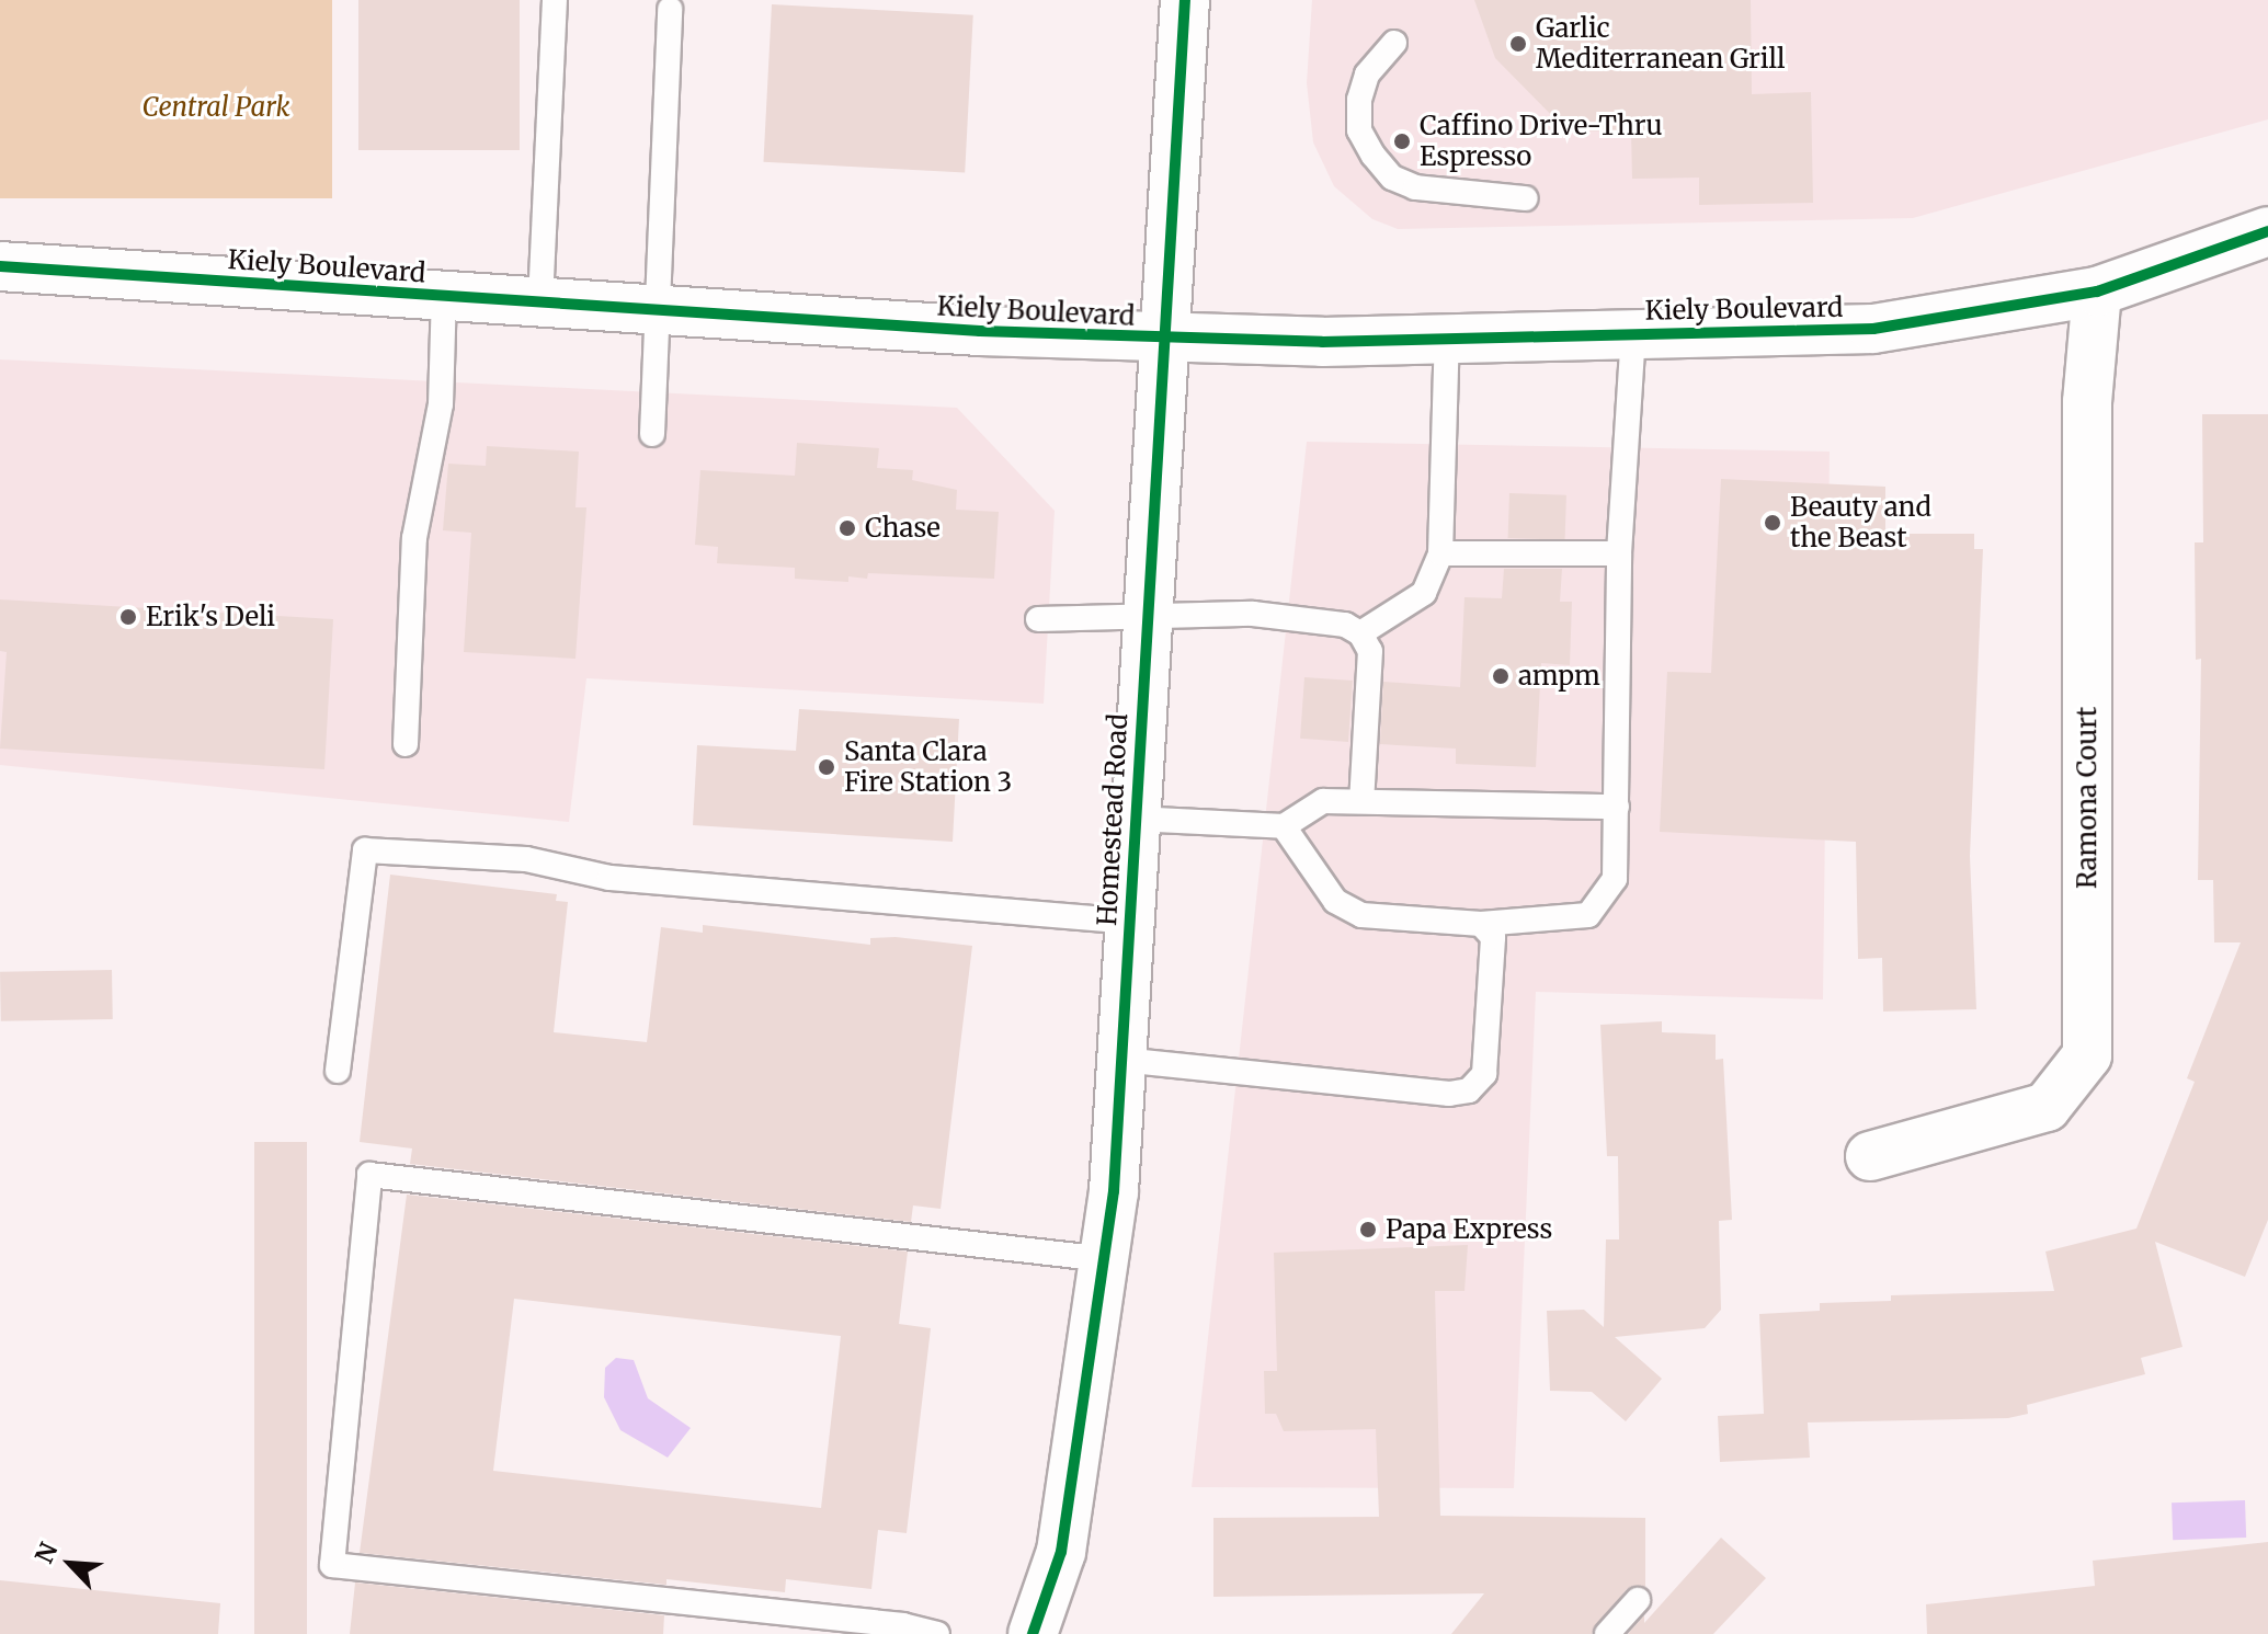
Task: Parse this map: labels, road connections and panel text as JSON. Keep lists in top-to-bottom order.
{
  "streets": {
    "main road": ["Kiely Boulevard", "Ramona Court", "Homestead Road"]
  },
  "crossings": [
    ["Kiely Boulevard", "Ramona Court"],
    ["Kiely Boulevard", "Homestead Road"]
  ],
  "parks": ["Central Park"],
  "places": [
    "Garlic Mediterranean Grill",
    "Caffino Drive-Thru Espresso",
    "Beauty and the Beast",
    "Chase",
    "Erik's Deli",
    "ampm",
    "Santa Clara Fire Station 3",
    "Papa Express"
  ],
  "north": "top left"
}
